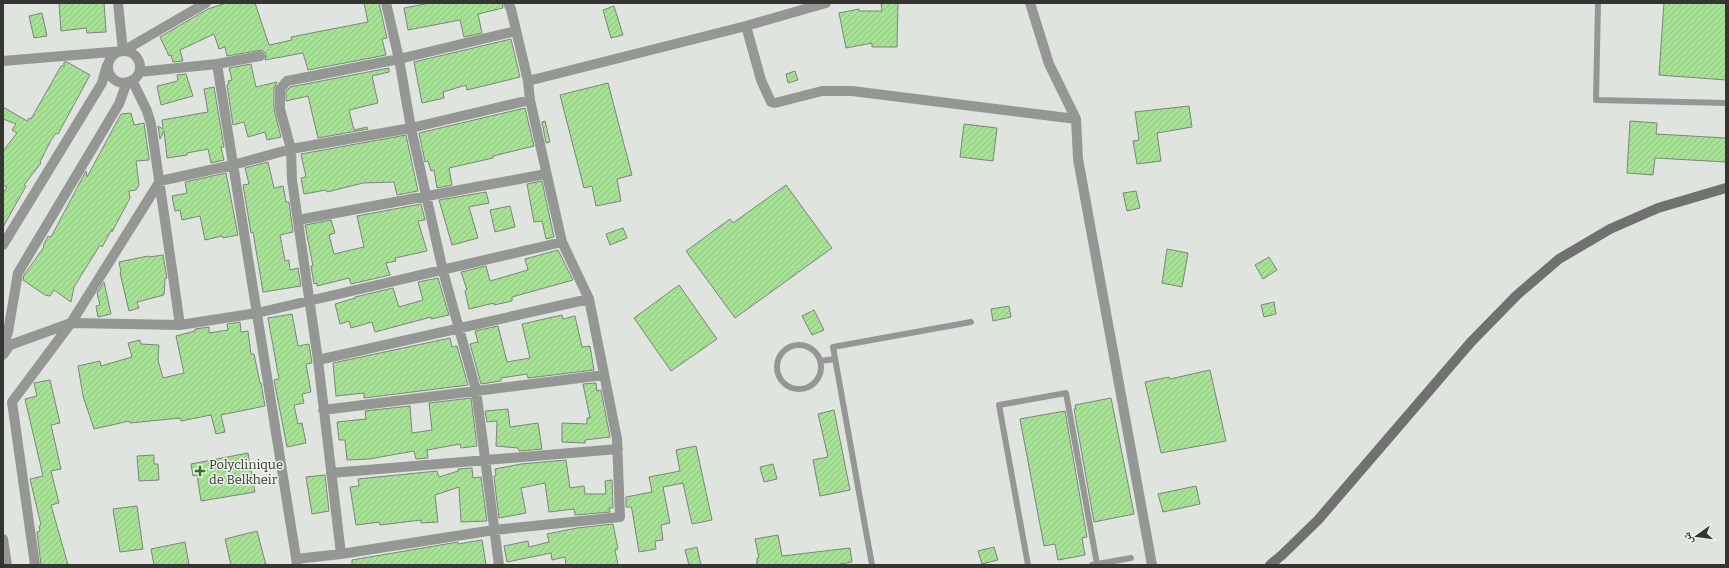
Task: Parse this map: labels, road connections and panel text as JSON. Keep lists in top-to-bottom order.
{
  "places": {
    "health": ["Polyclinique de Belkheir"]
  },
  "north": "left"
}
